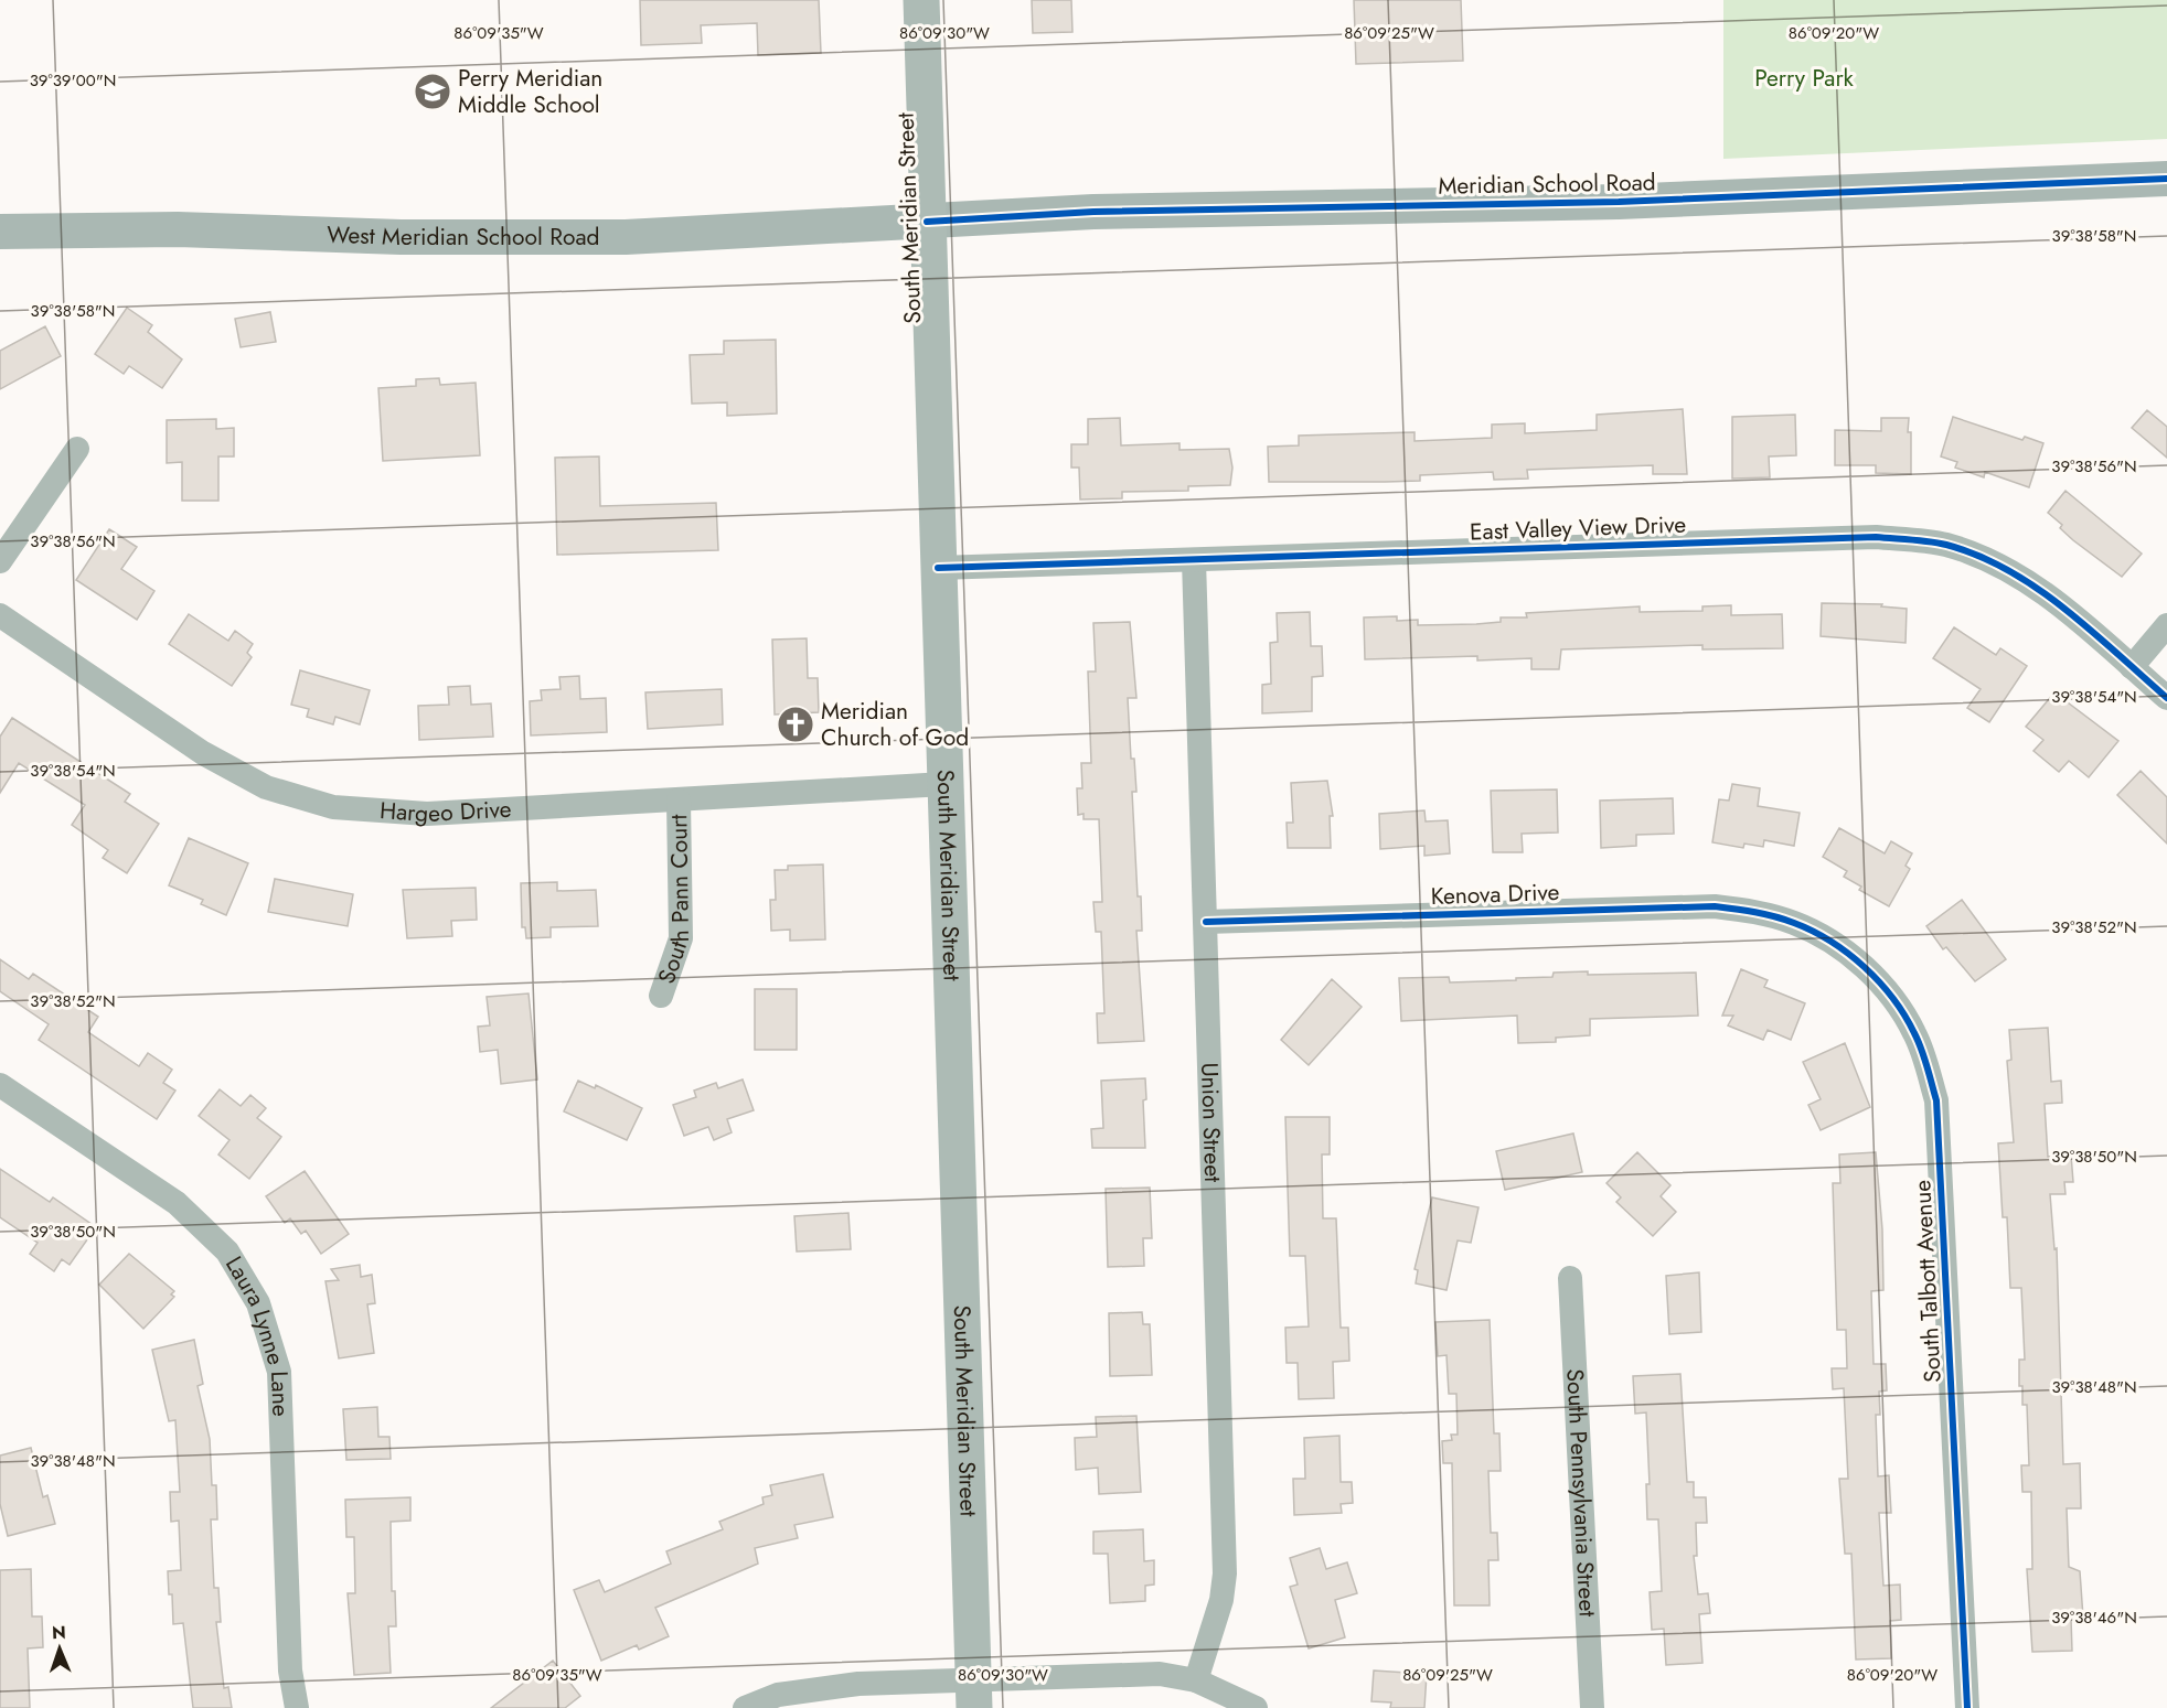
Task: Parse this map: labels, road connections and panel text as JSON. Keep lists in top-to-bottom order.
{
  "streets": {
    "main road": ["Meridian School Road", "South Meridian Street", "West Meridian School Road"],
    "street": [
      "East Valley View Drive",
      "Hargeo Drive",
      "Kenova Drive",
      "South Pann Court",
      "Union Street",
      "South Talbott Avenue",
      "Laura Lynne Lane",
      "South Pennsylvania Street"
    ]
  },
  "crossings": [
    ["Meridian School Road", "South Meridian Street"],
    ["Meridian School Road", "West Meridian School Road"],
    ["South Meridian Street", "West Meridian School Road"],
    ["South Meridian Street", "East Valley View Drive"],
    ["South Meridian Street", "Hargeo Drive"],
    ["East Valley View Drive", "Union Street"],
    ["Hargeo Drive", "South Pann Court"],
    ["Kenova Drive", "Union Street"],
    ["Kenova Drive", "South Talbott Avenue"]
  ],
  "parks": ["Perry Park"],
  "places": {
    "school or university": ["Perry Meridian Middle School"],
    "church": ["Meridian Church of God"]
  },
  "north": "top",
  "coordinates": [
    "86°09'35\"W",
    "86°09'30\"W",
    "86°09'25\"W",
    "86°09'20\"W",
    "39°39'00\"N",
    "39°38'58\"N",
    "39°38'56\"N",
    "39°38'54\"N",
    "39°38'52\"N",
    "39°38'50\"N",
    "39°38'48\"N",
    "39°38'46\"N"
  ]
}
